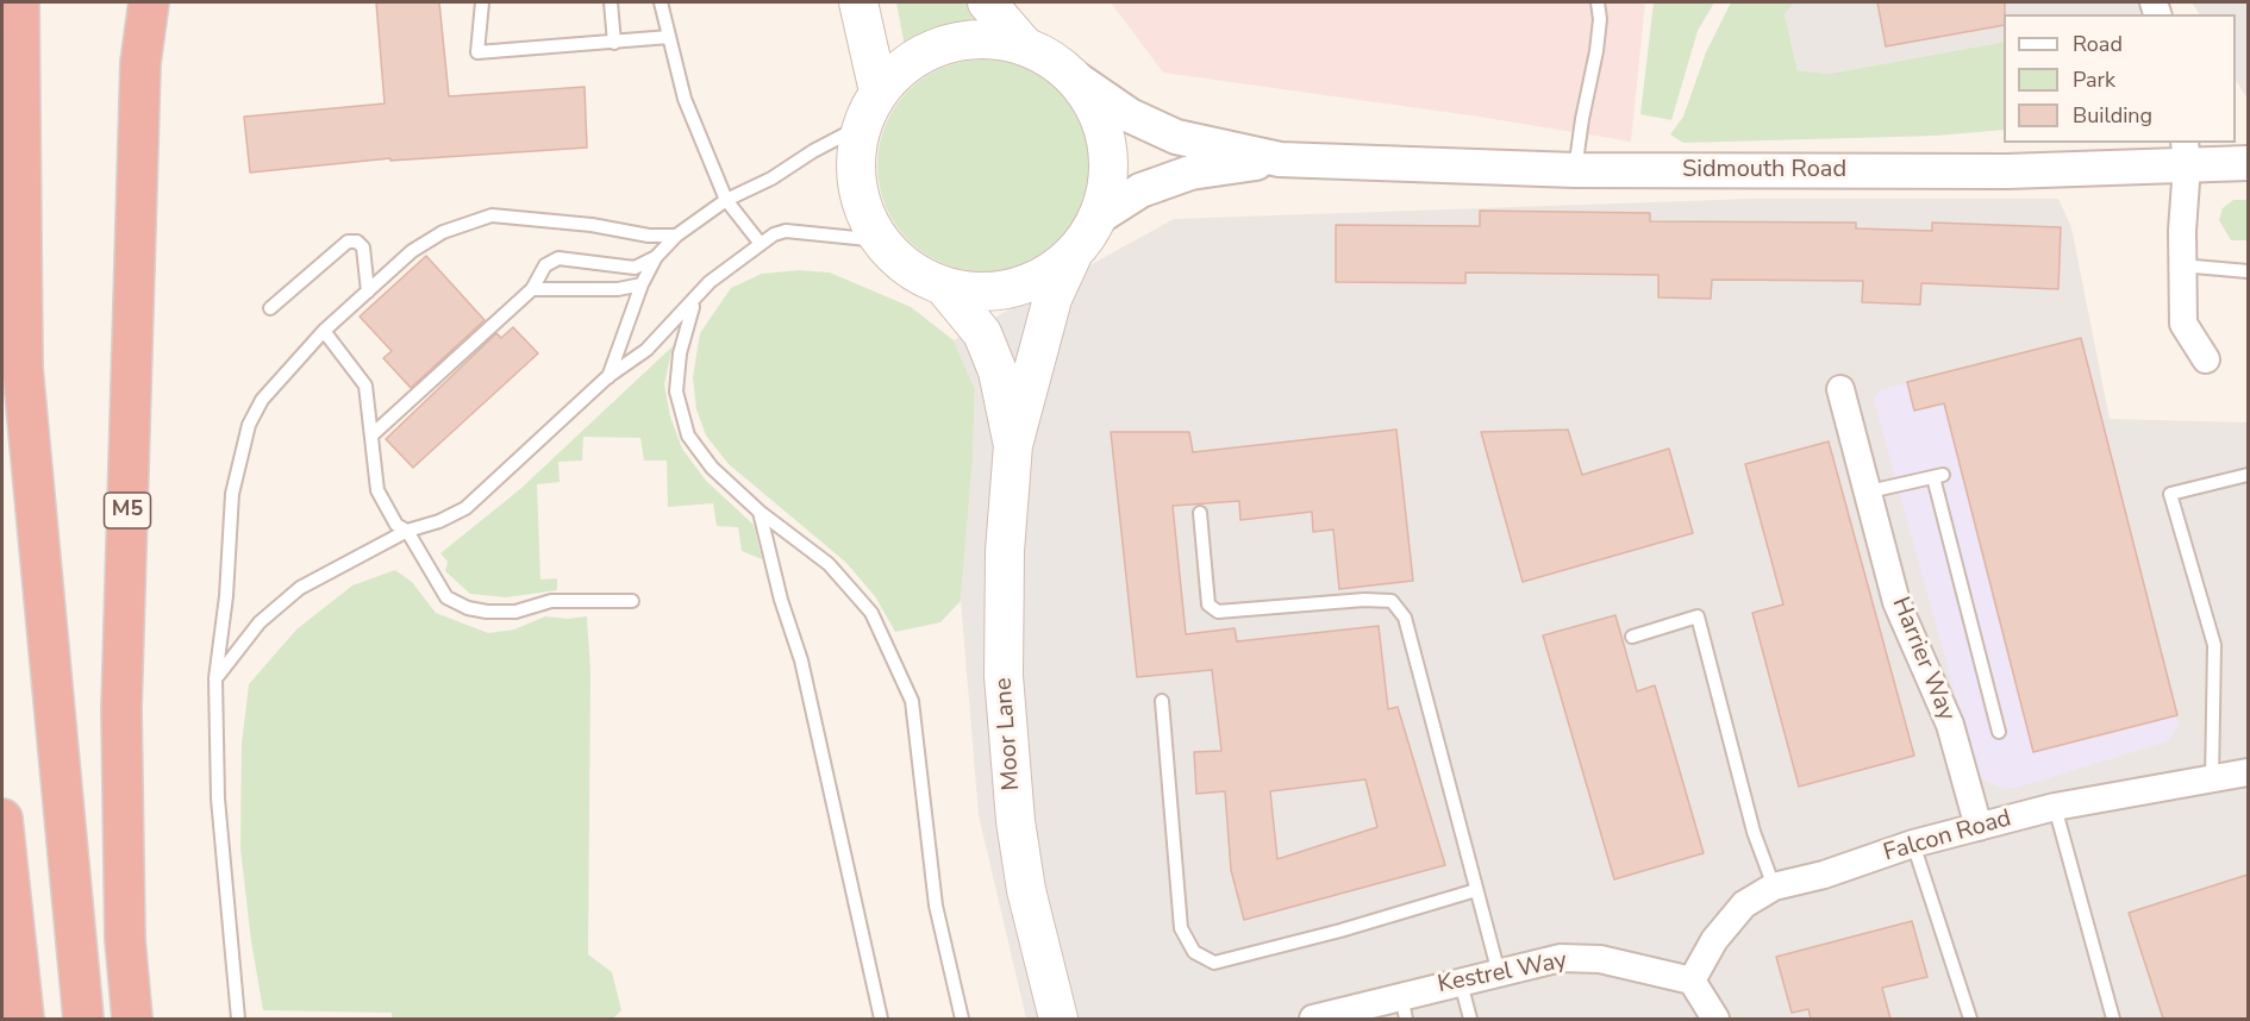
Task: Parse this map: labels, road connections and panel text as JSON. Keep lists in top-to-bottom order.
{
  "streets": {
    "highway": ["M5"],
    "main road": ["Moor Lane"],
    "street": [
      "Sidmouth Road",
      "Harrier Way",
      "Falcon Road",
      "Kestrel Way"
    ]
  },
  "crossings": [
    ["Sidmouth Road", "Moor Lane"],
    ["Harrier Way", "Falcon Road"],
    ["Falcon Road", "Kestrel Way"]
  ],
  "legend": ["Road", "Park", "Building"]
}
